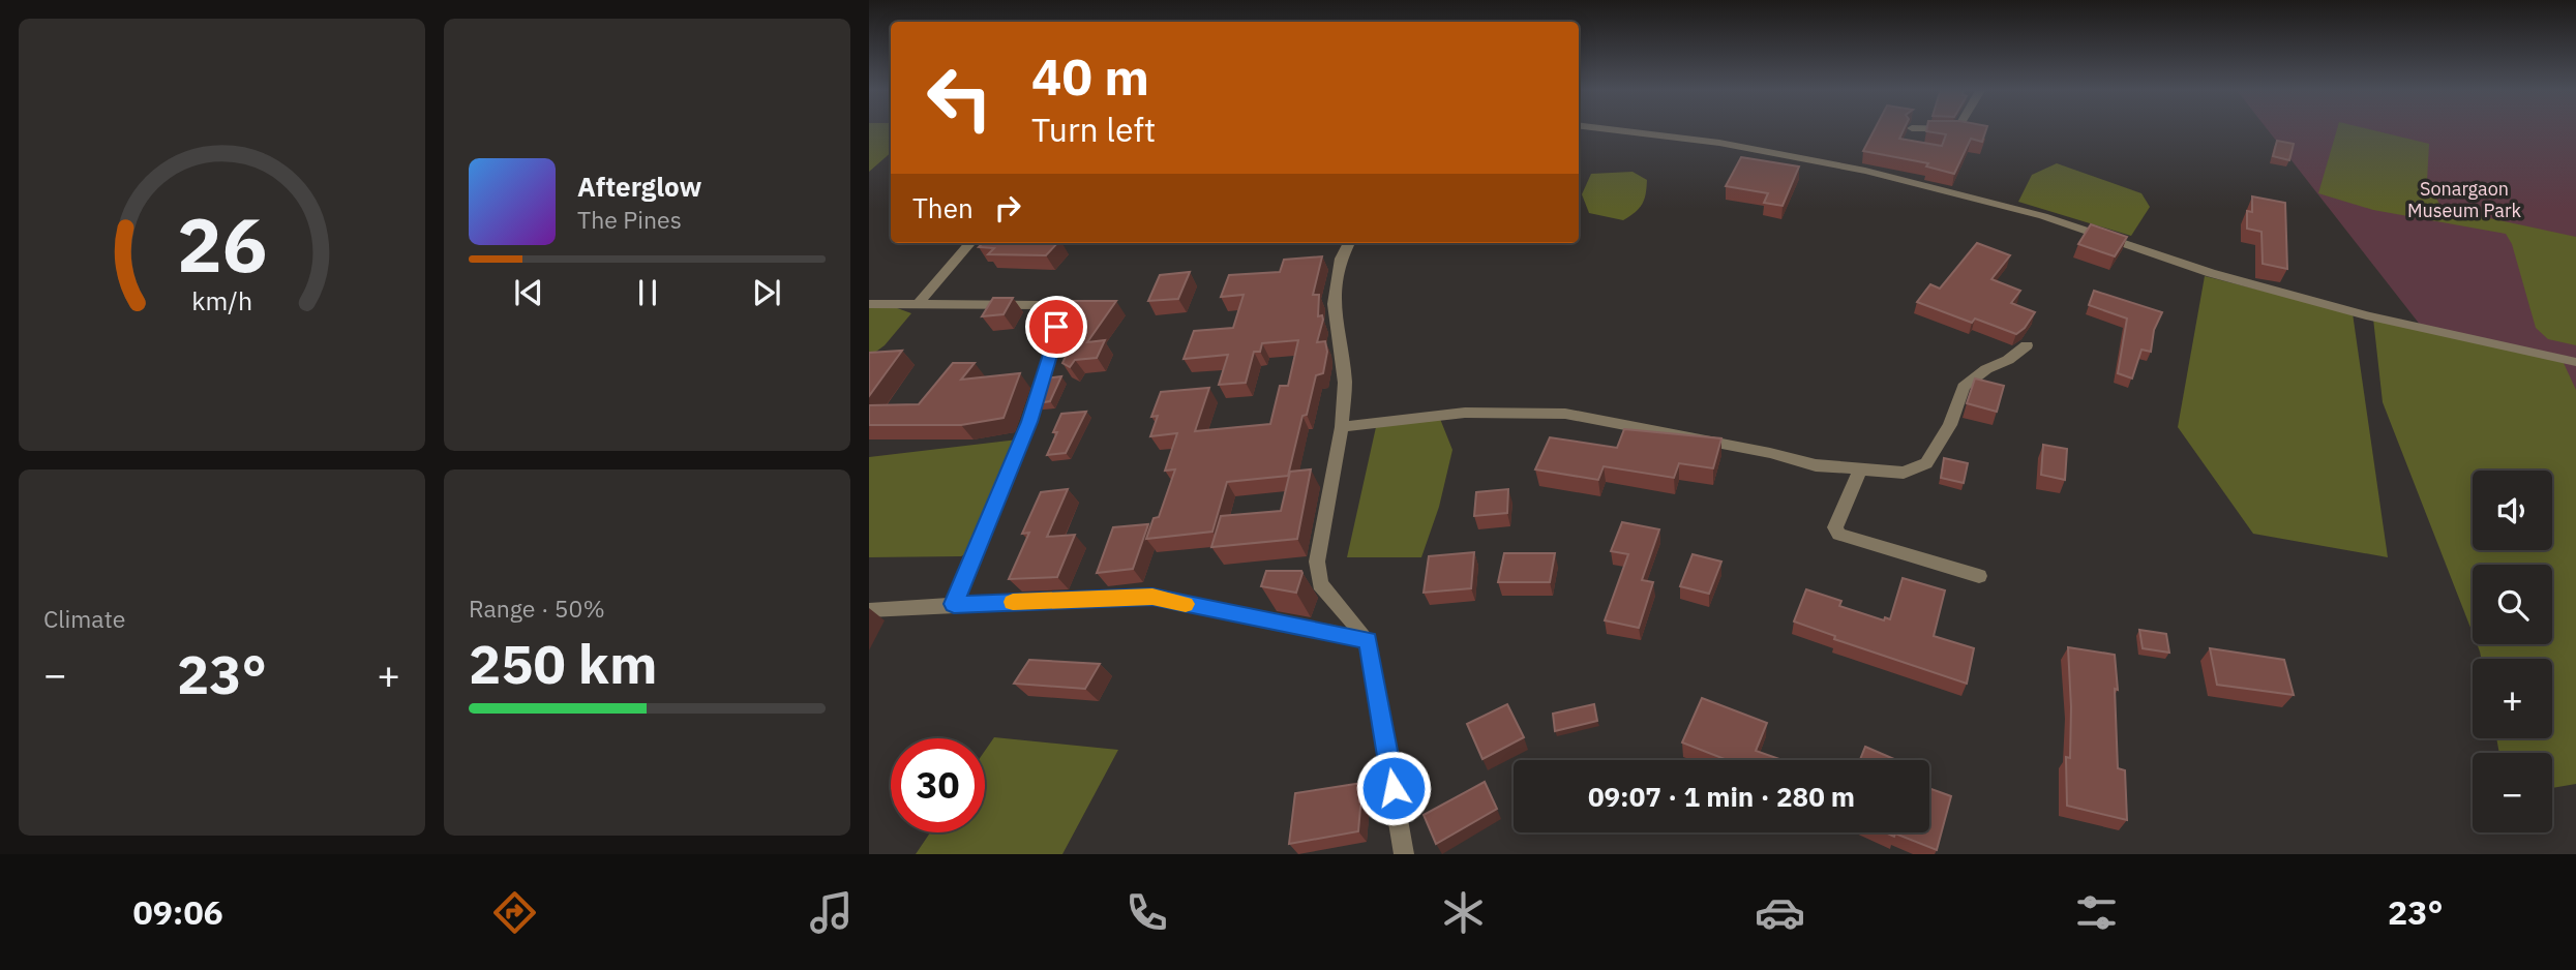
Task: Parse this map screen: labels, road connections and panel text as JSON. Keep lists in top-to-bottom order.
{
  "parks": ["Sonargaon Museum Park"],
  "page": {
    "turn": ["40 m", "Turn left"],
    "song": ["Afterglow", "The Pines"],
    "then": "Then",
    "tile": [
      "Climate",
      ["Range · 50%", "250 km"]
    ],
    "map_buttons": ["+", "−"],
    "heat": ["−", "23°", "+"],
    "limit": "30",
    "trip": "09:07 · 1 min · 280 m",
    "tabs": ["09:06", "23°"],
    "gauge": ["26", "km/h"]
  }
}
